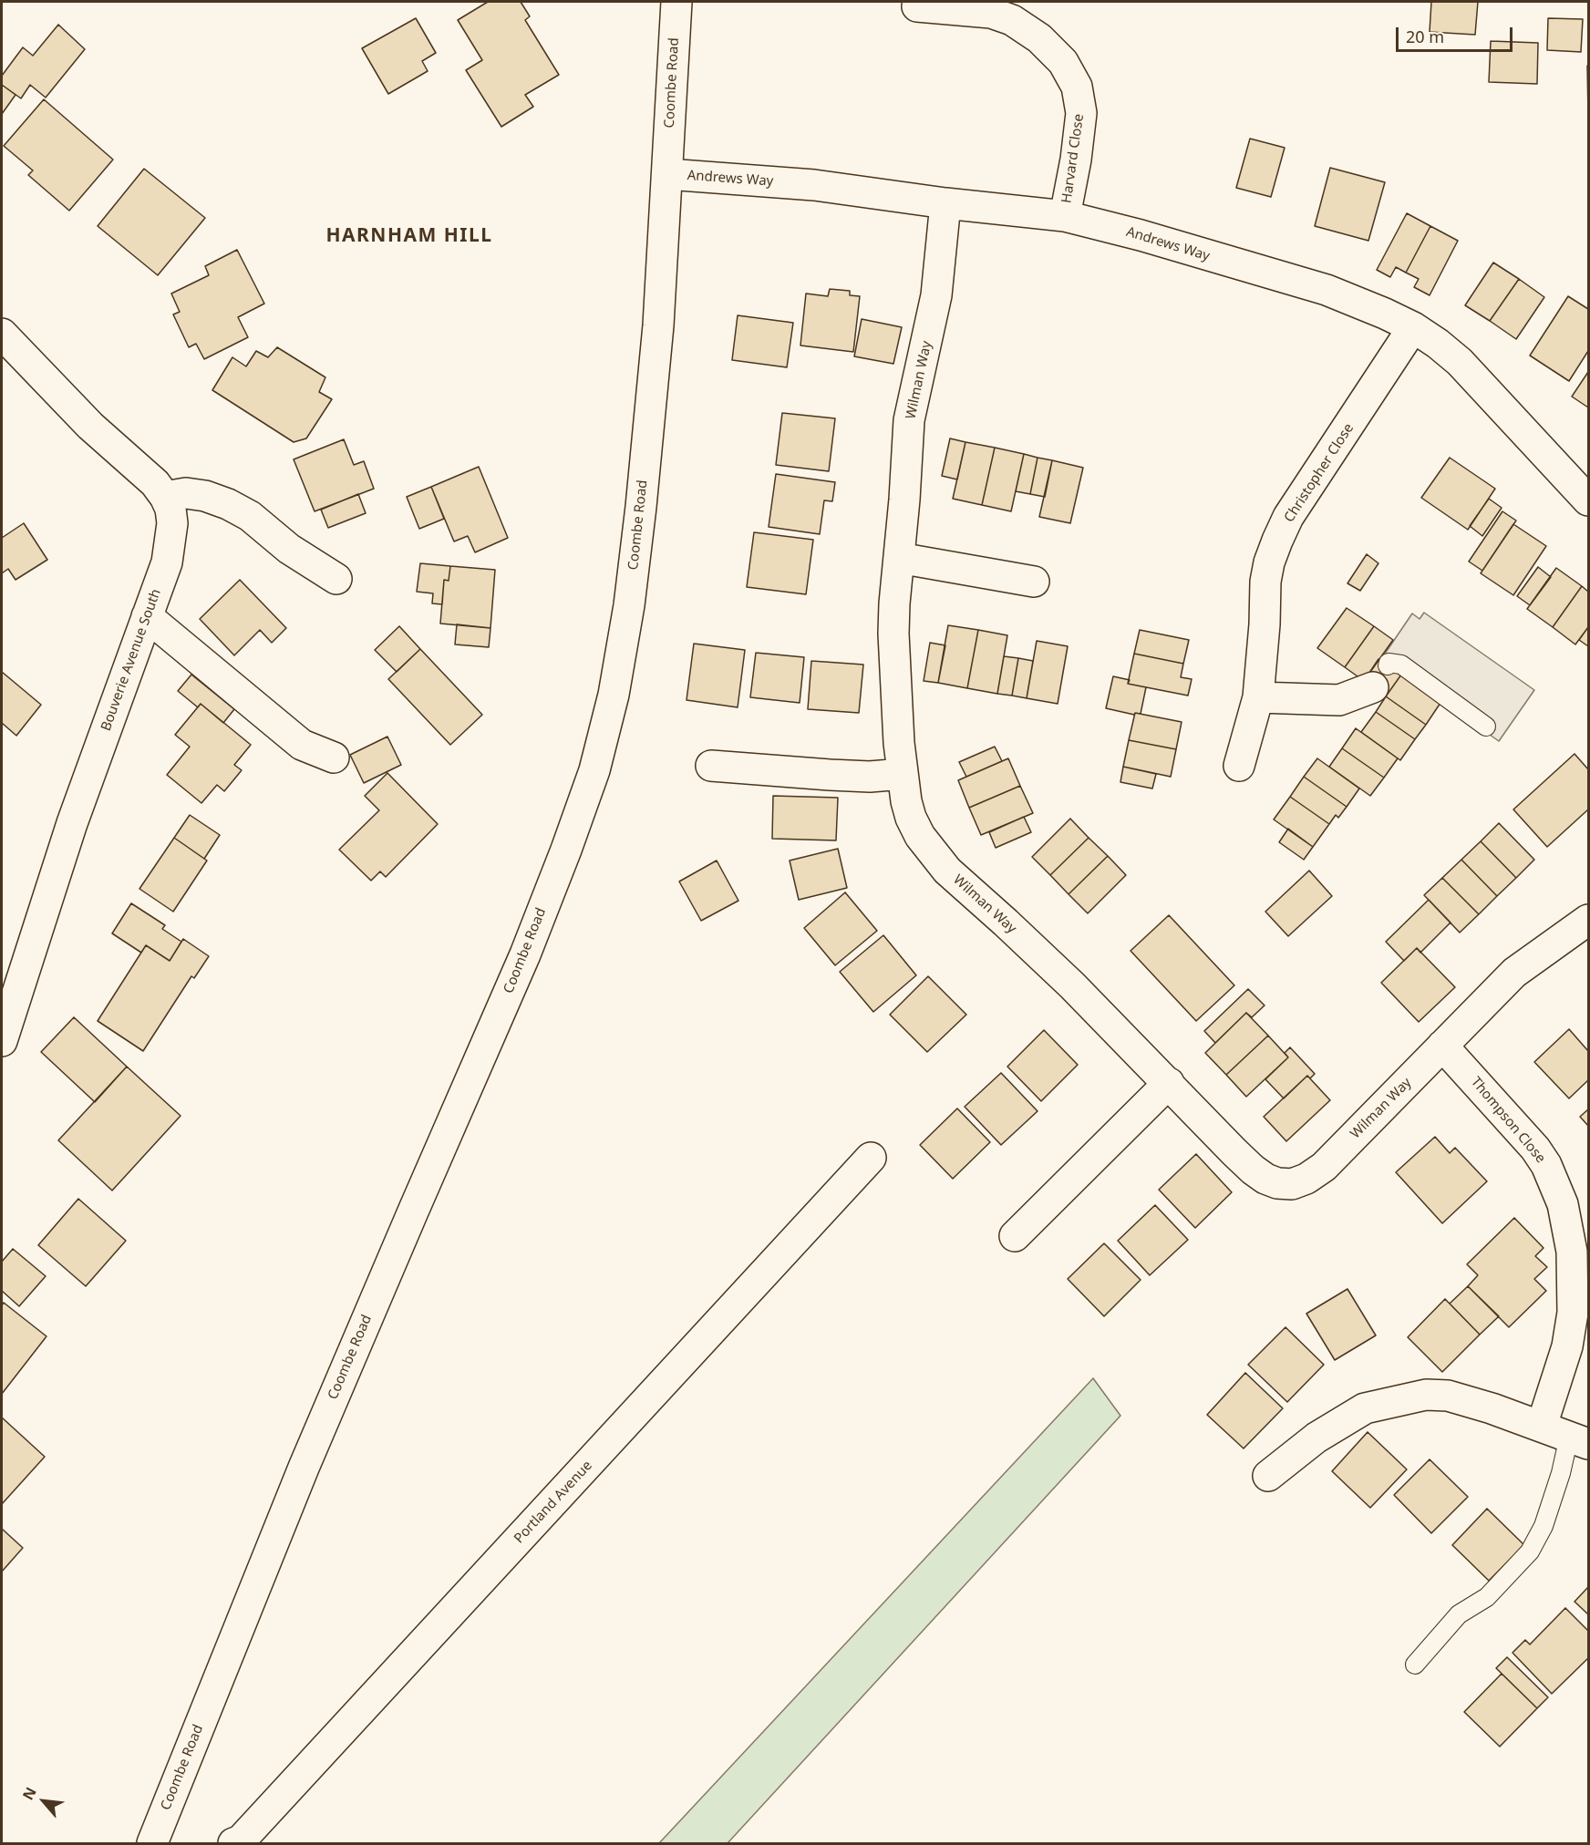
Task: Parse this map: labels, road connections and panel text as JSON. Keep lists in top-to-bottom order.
{
  "streets": {
    "main road": [
      "Coombe Road",
      "Harvard Close",
      "Andrews Way",
      "Wilman Way",
      "Christopher Close",
      "Bouverie Avenue South",
      "Thompson Close",
      "Portland Avenue"
    ]
  },
  "crossings": [
    ["Coombe Road", "Andrews Way"],
    ["Harvard Close", "Andrews Way"],
    ["Andrews Way", "Wilman Way"],
    ["Andrews Way", "Christopher Close"],
    ["Wilman Way", "Thompson Close"]
  ],
  "districts": ["HARNHAM HILL"],
  "scale_bar": "20 m",
  "north": "top left"
}
